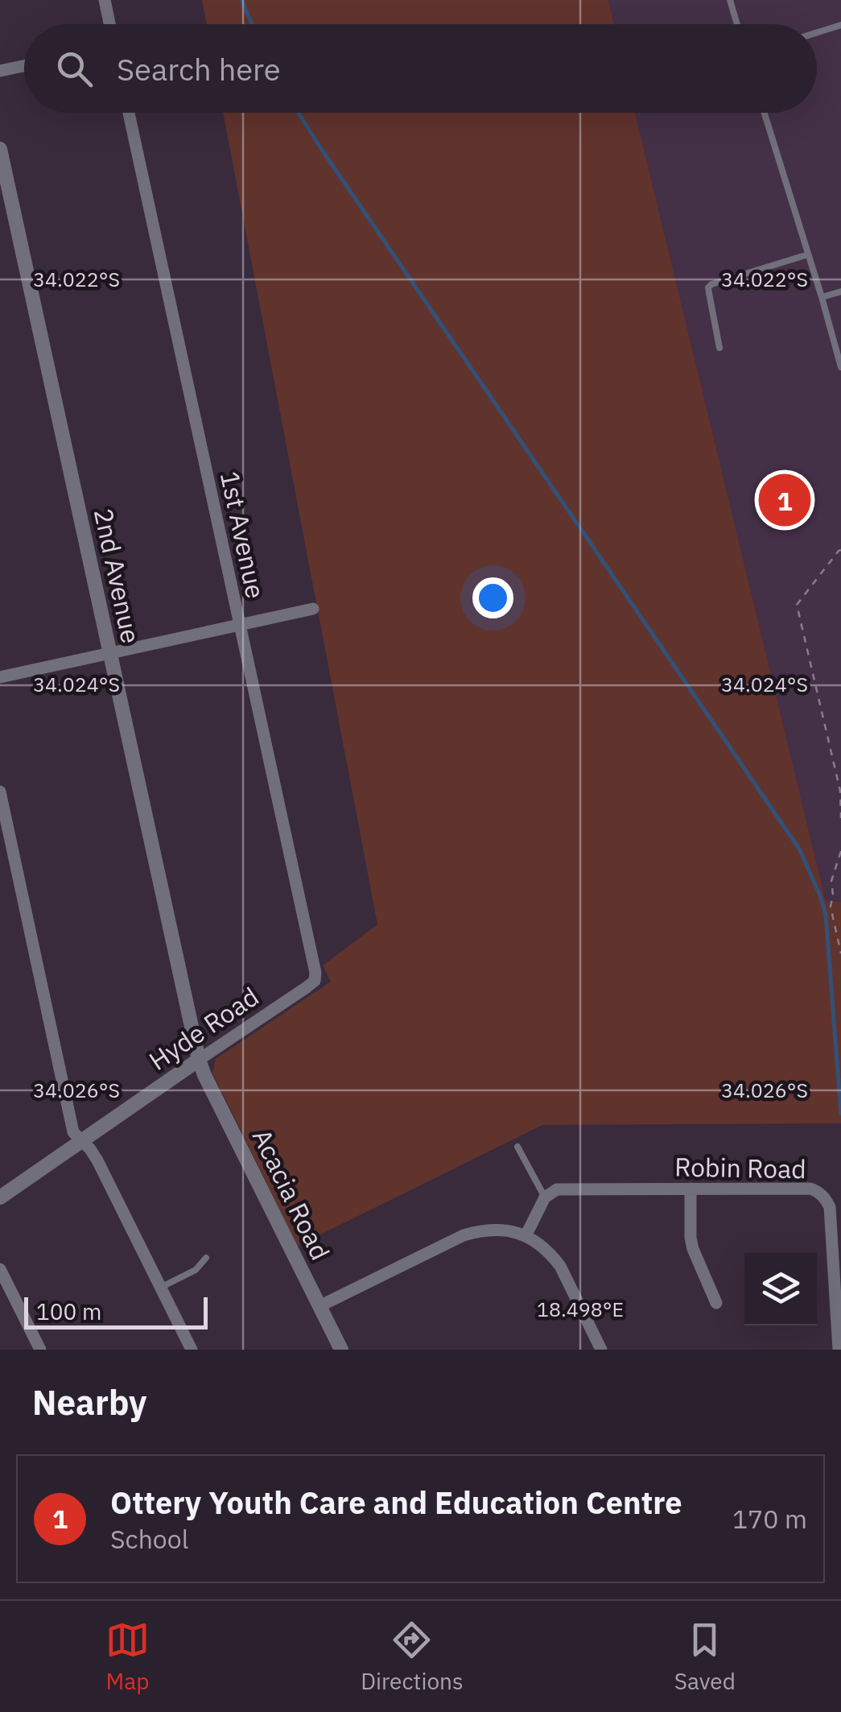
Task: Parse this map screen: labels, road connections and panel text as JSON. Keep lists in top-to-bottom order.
{
  "streets": {
    "street": [
      "1st Avenue",
      "2nd Avenue",
      "Hyde Road",
      "Robin Road",
      "Acacia Road"
    ]
  },
  "crossings": [
    ["1st Avenue", "Hyde Road"],
    ["2nd Avenue", "Hyde Road"],
    ["2nd Avenue", "Acacia Road"],
    ["Hyde Road", "Acacia Road"]
  ],
  "scale_bar": "100 m",
  "page": {
    "search": "Search here",
    "pins": "1",
    "scale": "100 m",
    "heading": "Nearby",
    "list": [
      {
        "mark": "1",
        "name": "Ottery Youth Care and Education Centre",
        "note": "School",
        "value": "170 m"
      }
    ],
    "nav": ["Map", "Directions", "Saved"]
  },
  "coordinates": [
    "34.022°S",
    "34.024°S",
    "34.026°S",
    "18.498°E"
  ]
}
